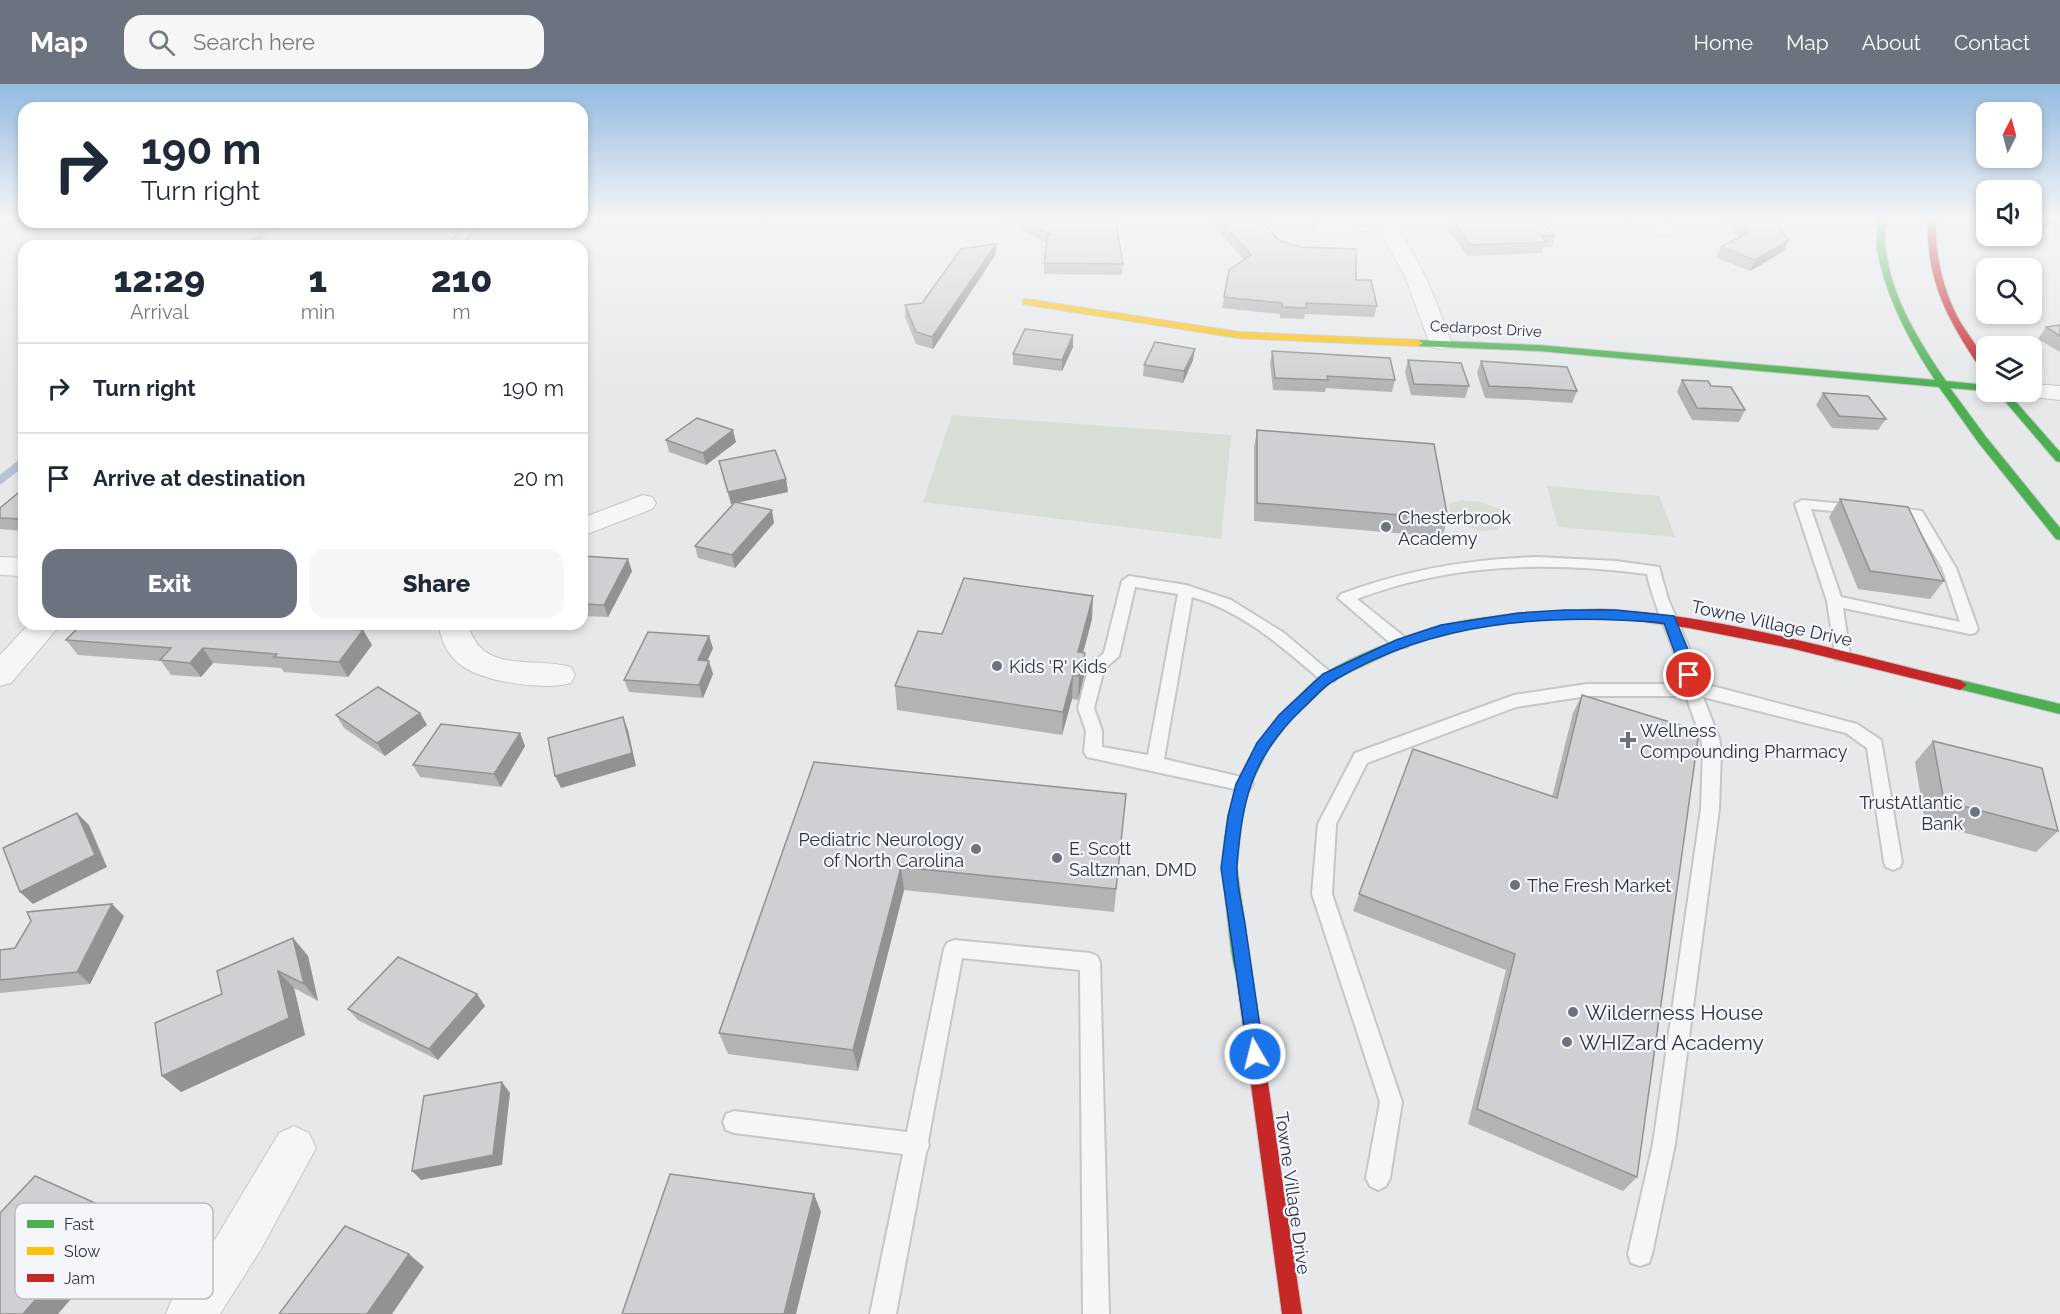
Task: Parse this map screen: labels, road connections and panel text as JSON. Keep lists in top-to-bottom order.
{
  "streets": {
    "street": ["Cedarpost Drive", "Towne Village Drive"]
  },
  "places": {
    "other": [
      "Chesterbrook Academy",
      "Kids 'R' Kids",
      "TrustAtlantic Bank",
      "Pediatric Neurology of North Carolina",
      "E. Scott Saltzman, DMD",
      "The Fresh Market",
      "Wilderness House",
      "WHIZard Academy"
    ],
    "health": ["Wellness Compounding Pharmacy"]
  },
  "legend": ["Fast", "Slow", "Jam"],
  "north": "top",
  "page": {
    "header": "Map",
    "search": "Search here",
    "nav": [
      "Home",
      "Map",
      "About",
      "Contact"
    ],
    "turn": ["190 m", "Turn right"],
    "eta": [
      "12:29",
      "Arrival",
      "1",
      "min",
      "210",
      "m"
    ],
    "list": [
      {
        "name": "Turn right",
        "value": "190 m"
      },
      {
        "name": "Arrive at destination",
        "value": "20 m"
      }
    ],
    "buttons": ["Exit", "Share"]
  }
}
